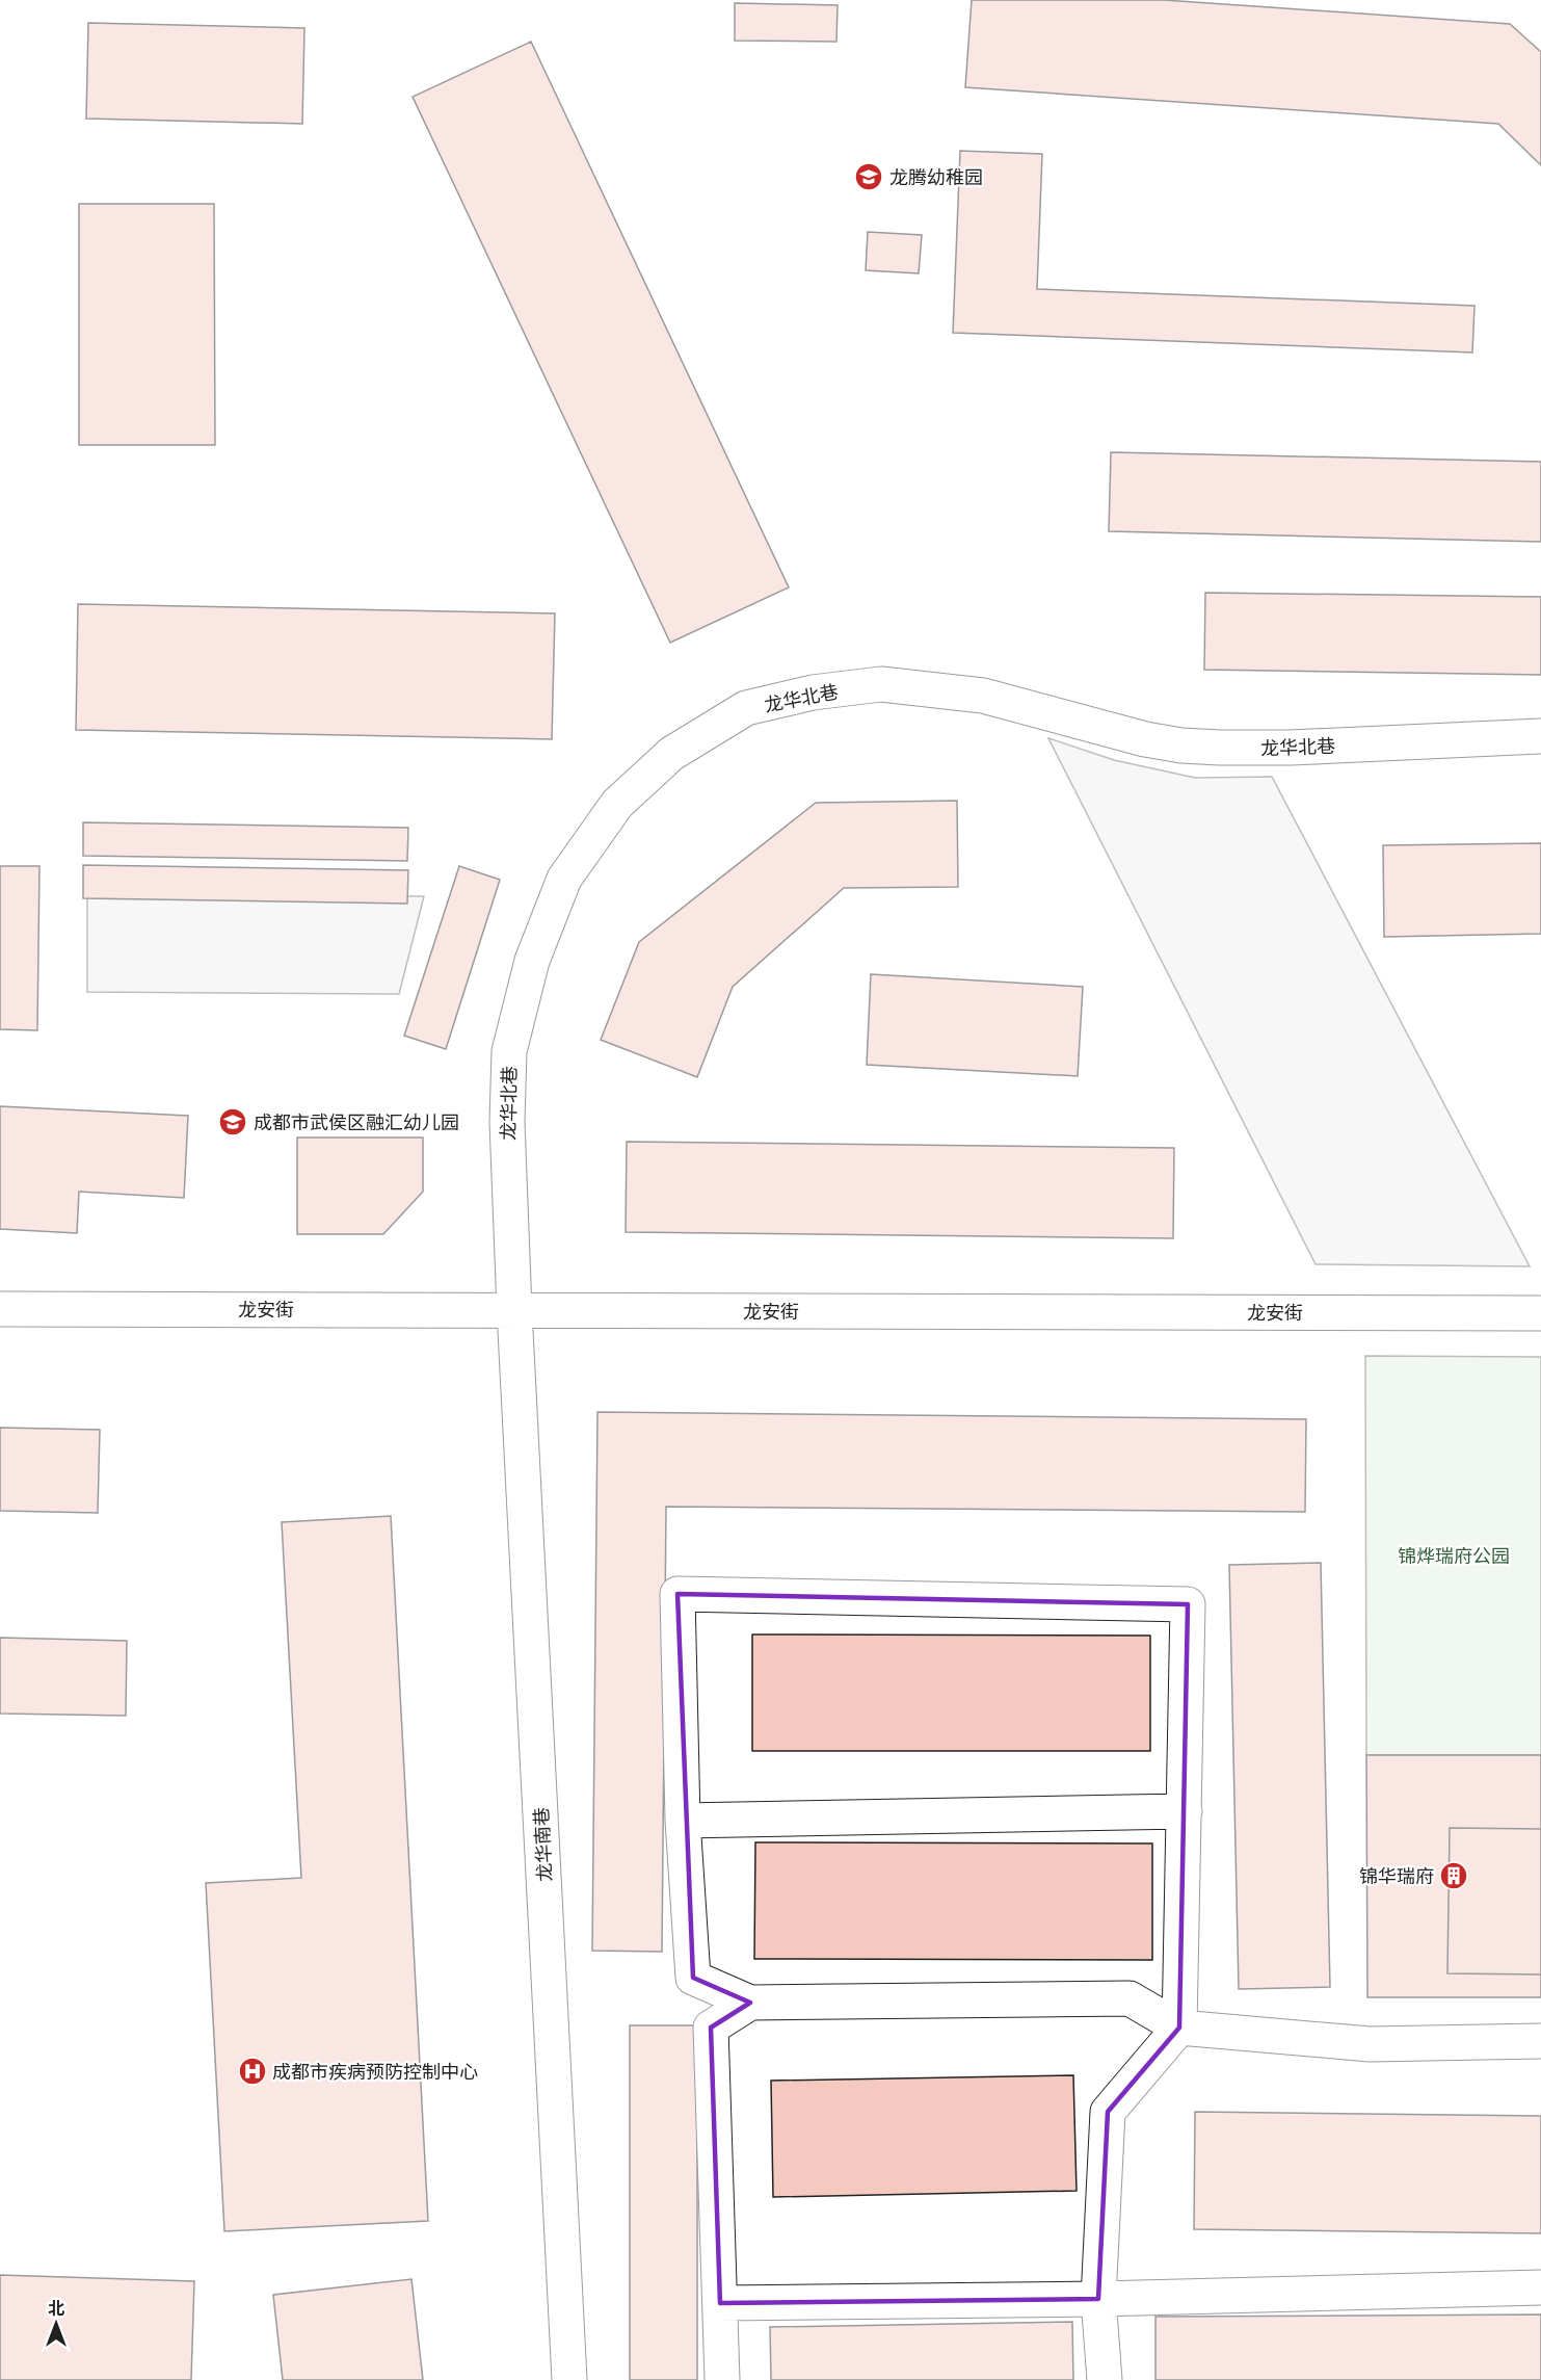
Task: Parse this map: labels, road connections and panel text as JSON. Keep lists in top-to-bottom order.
{
  "streets": {
    "street": ["龙华北巷", "龙安街", "龙华南巷"]
  },
  "crossings": [
    ["龙华北巷", "龙安街"],
    ["龙华北巷", "龙华南巷"],
    ["龙安街", "龙华南巷"]
  ],
  "parks": ["锦烨瑞府公园"],
  "places": {
    "school or university": ["龙腾幼稚园", "成都市武侯区融汇幼儿园"],
    "building": ["锦华瑞府"],
    "hospital": ["成都市疾病预防控制中心"]
  },
  "north": "top"
}
